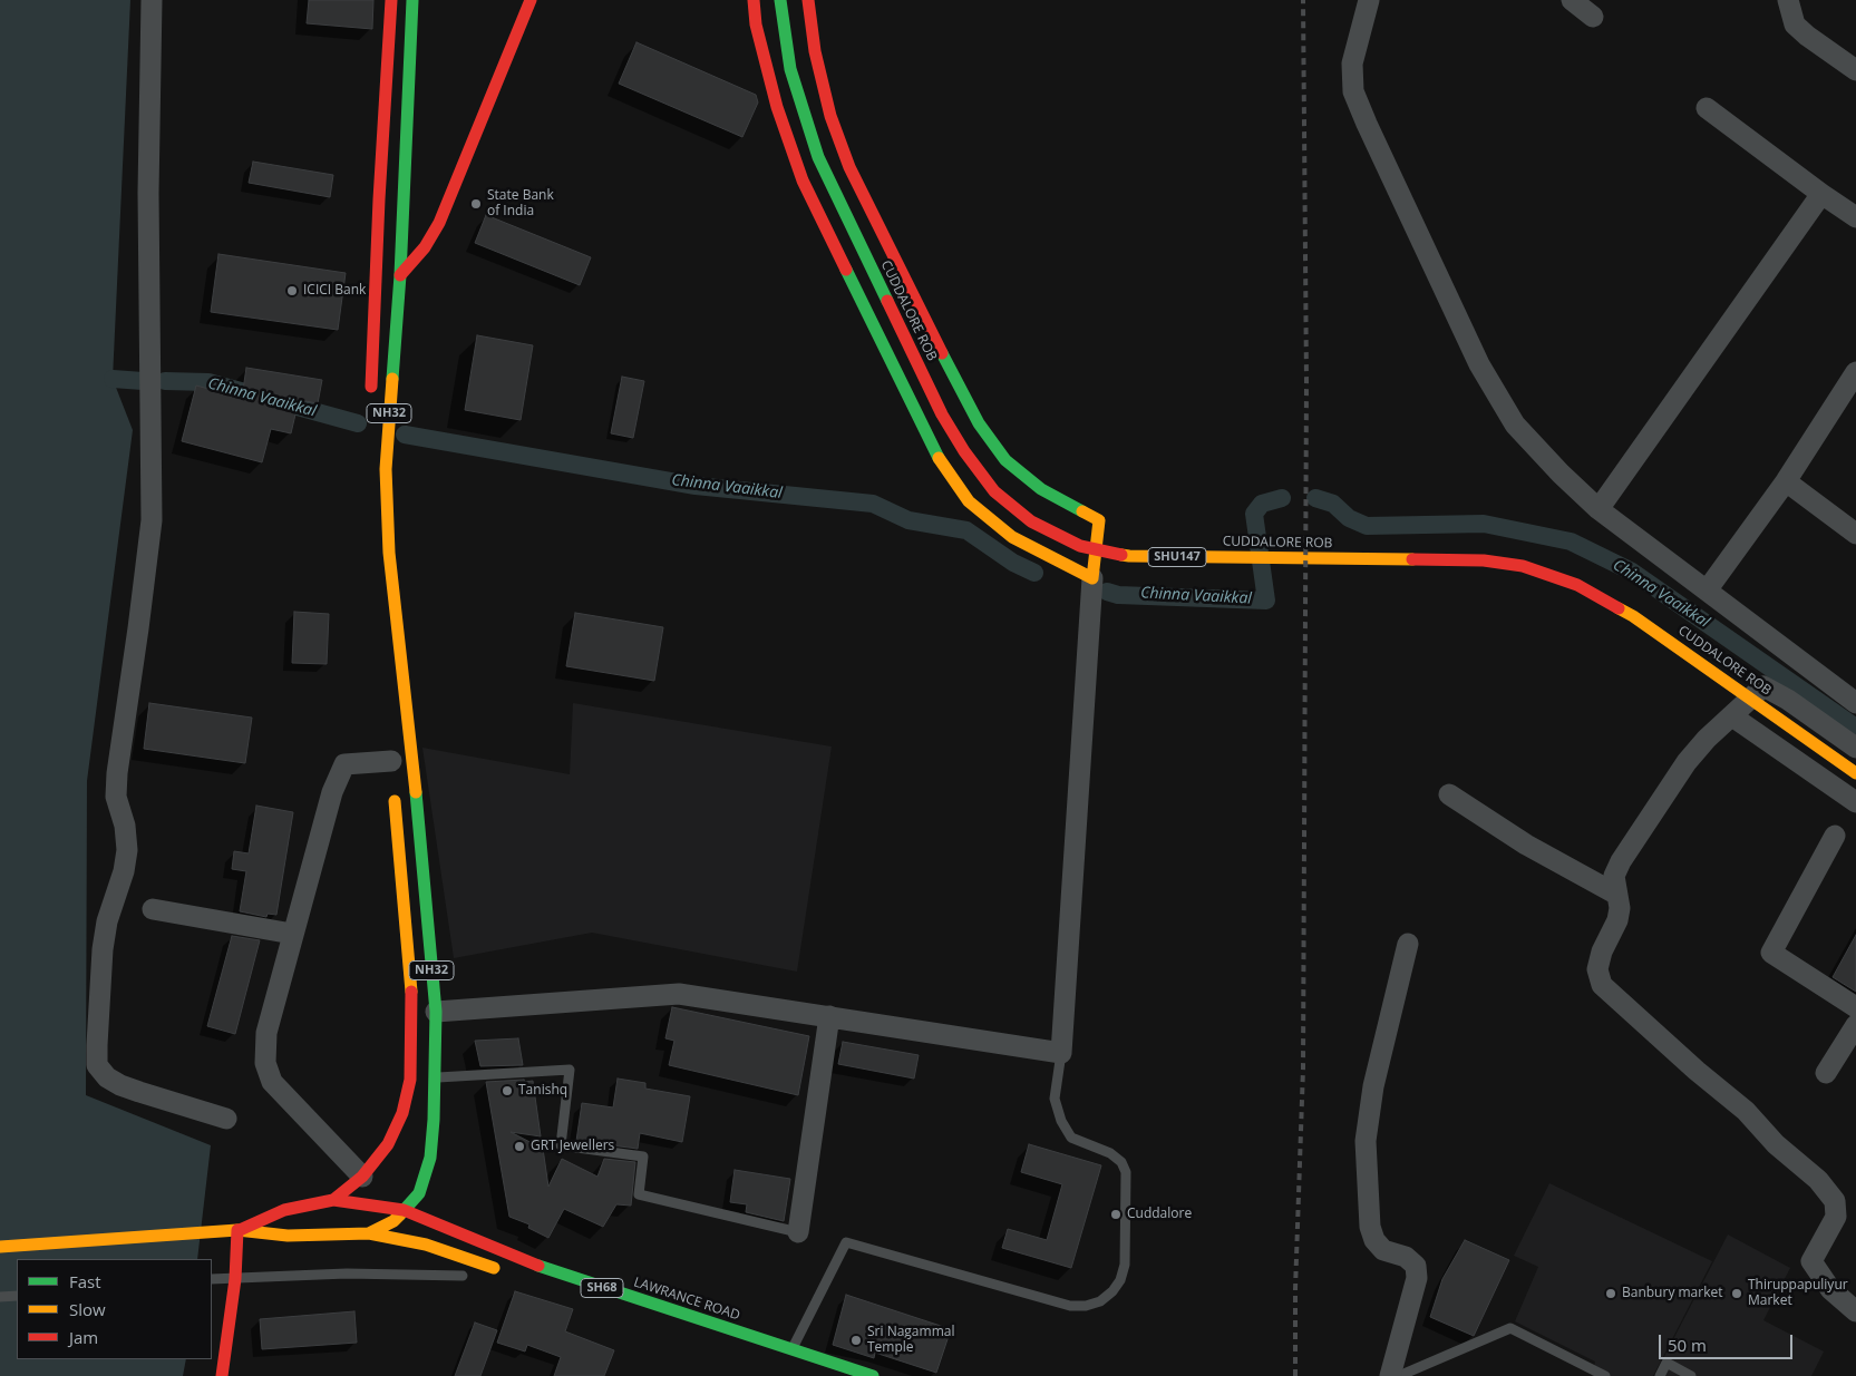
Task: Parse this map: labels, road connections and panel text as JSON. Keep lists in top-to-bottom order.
{
  "streets": {
    "main road": [
      "CUDDALORE ROB",
      "NH32",
      "SHU147",
      "SH68",
      "LAWRANCE ROAD"
    ]
  },
  "crossings": [
    ["NH32", "LAWRANCE ROAD"]
  ],
  "water": ["Chinna Vaaikkal"],
  "places": [
    "State Bank of India",
    "ICICI Bank",
    "Tanishq",
    "GRT Jewellers",
    "Cuddalore",
    "Banbury market",
    "Thiruppapuliyur Market",
    "Sri Nagammal Temple"
  ],
  "legend": ["Fast", "Slow", "Jam"],
  "scale_bar": "50 m"
}
